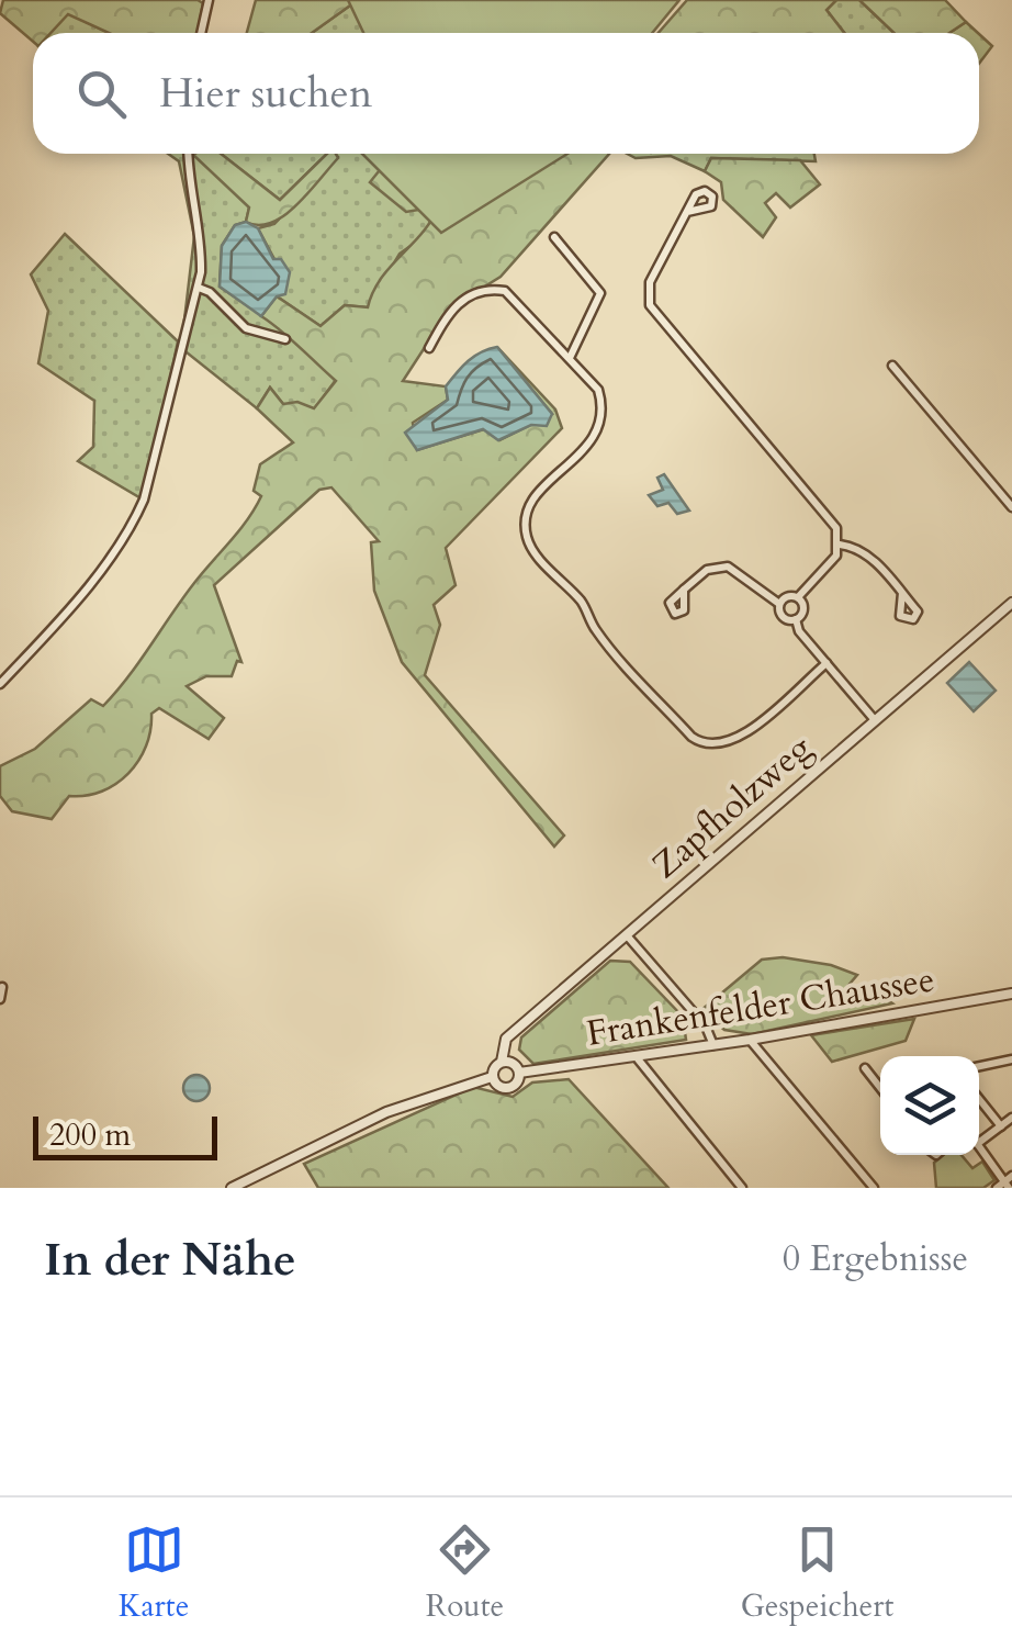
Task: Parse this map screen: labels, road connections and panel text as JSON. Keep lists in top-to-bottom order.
{
  "streets": {
    "street": ["Zapfholzweg", "Frankenfelder Chaussee"]
  },
  "crossings": [
    ["Zapfholzweg", "Frankenfelder Chaussee"]
  ],
  "scale_bar": "200 m",
  "page": {
    "search": "Hier suchen",
    "scale": "200 m",
    "heading": ["In der Nähe", "0 Ergebnisse"],
    "nav": ["Karte", "Route", "Gespeichert"]
  }
}
